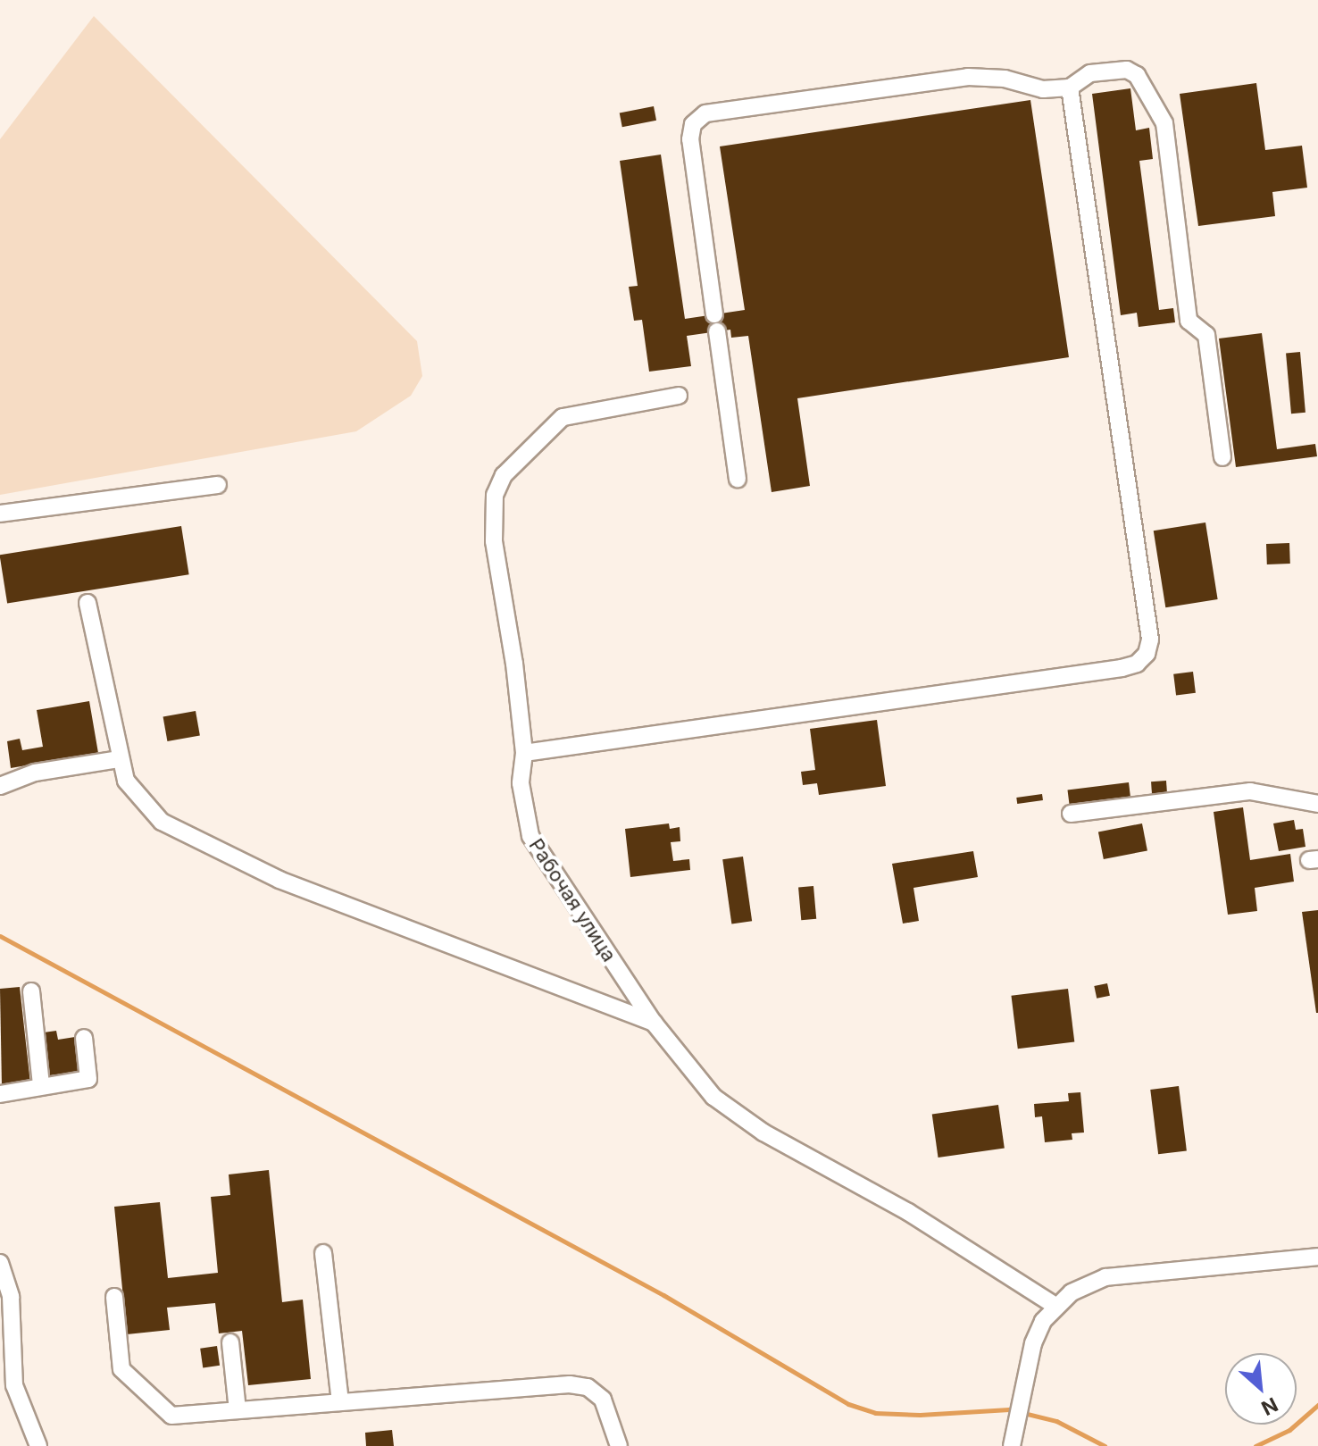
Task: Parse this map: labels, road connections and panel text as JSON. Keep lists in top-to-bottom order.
{
  "streets": {
    "street": ["Рабочая улица"]
  },
  "north": "bottom right"
}
